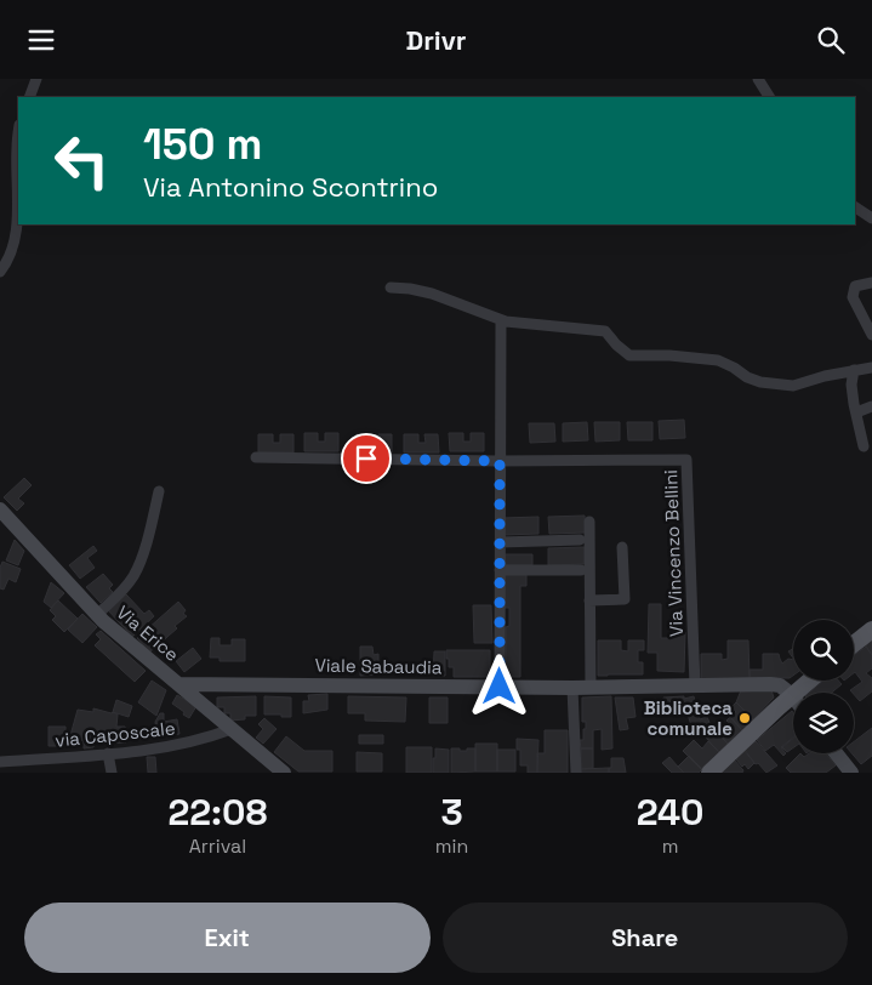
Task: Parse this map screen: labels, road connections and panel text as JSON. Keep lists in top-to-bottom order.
{
  "streets": {
    "street": [
      "Via Vincenzo Bellini",
      "Via Erice",
      "Viale Sabaudia",
      "via Caposcale"
    ]
  },
  "crossings": [
    ["Via Vincenzo Bellini", "Viale Sabaudia"],
    ["Via Erice", "Viale Sabaudia"],
    ["Via Erice", "via Caposcale"]
  ],
  "places": ["Biblioteca comunale"],
  "page": {
    "header": "Drivr",
    "turn": ["150 m", "Via Antonino Scontrino"],
    "eta": [
      "22:08",
      "Arrival",
      "3",
      "min",
      "240",
      "m"
    ],
    "buttons": ["Exit", "Share"]
  }
}
